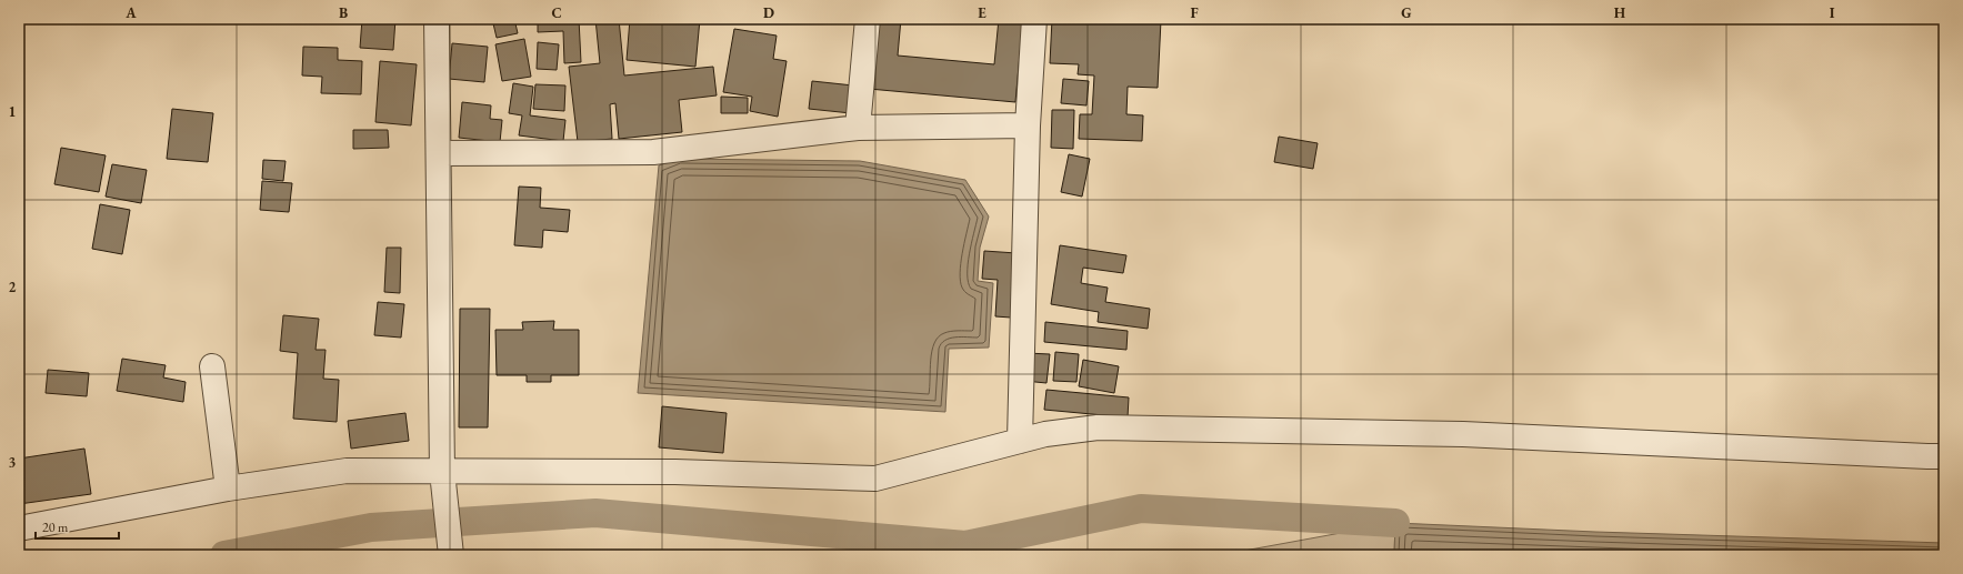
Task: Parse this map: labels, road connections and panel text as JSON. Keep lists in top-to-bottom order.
{
  "scale_bar": "20 m",
  "grid": {
    "columns": [
      "A",
      "B",
      "C",
      "D",
      "E",
      "F",
      "G",
      "H",
      "I"
    ],
    "rows": ["1", "2", "3"]
  }
}
